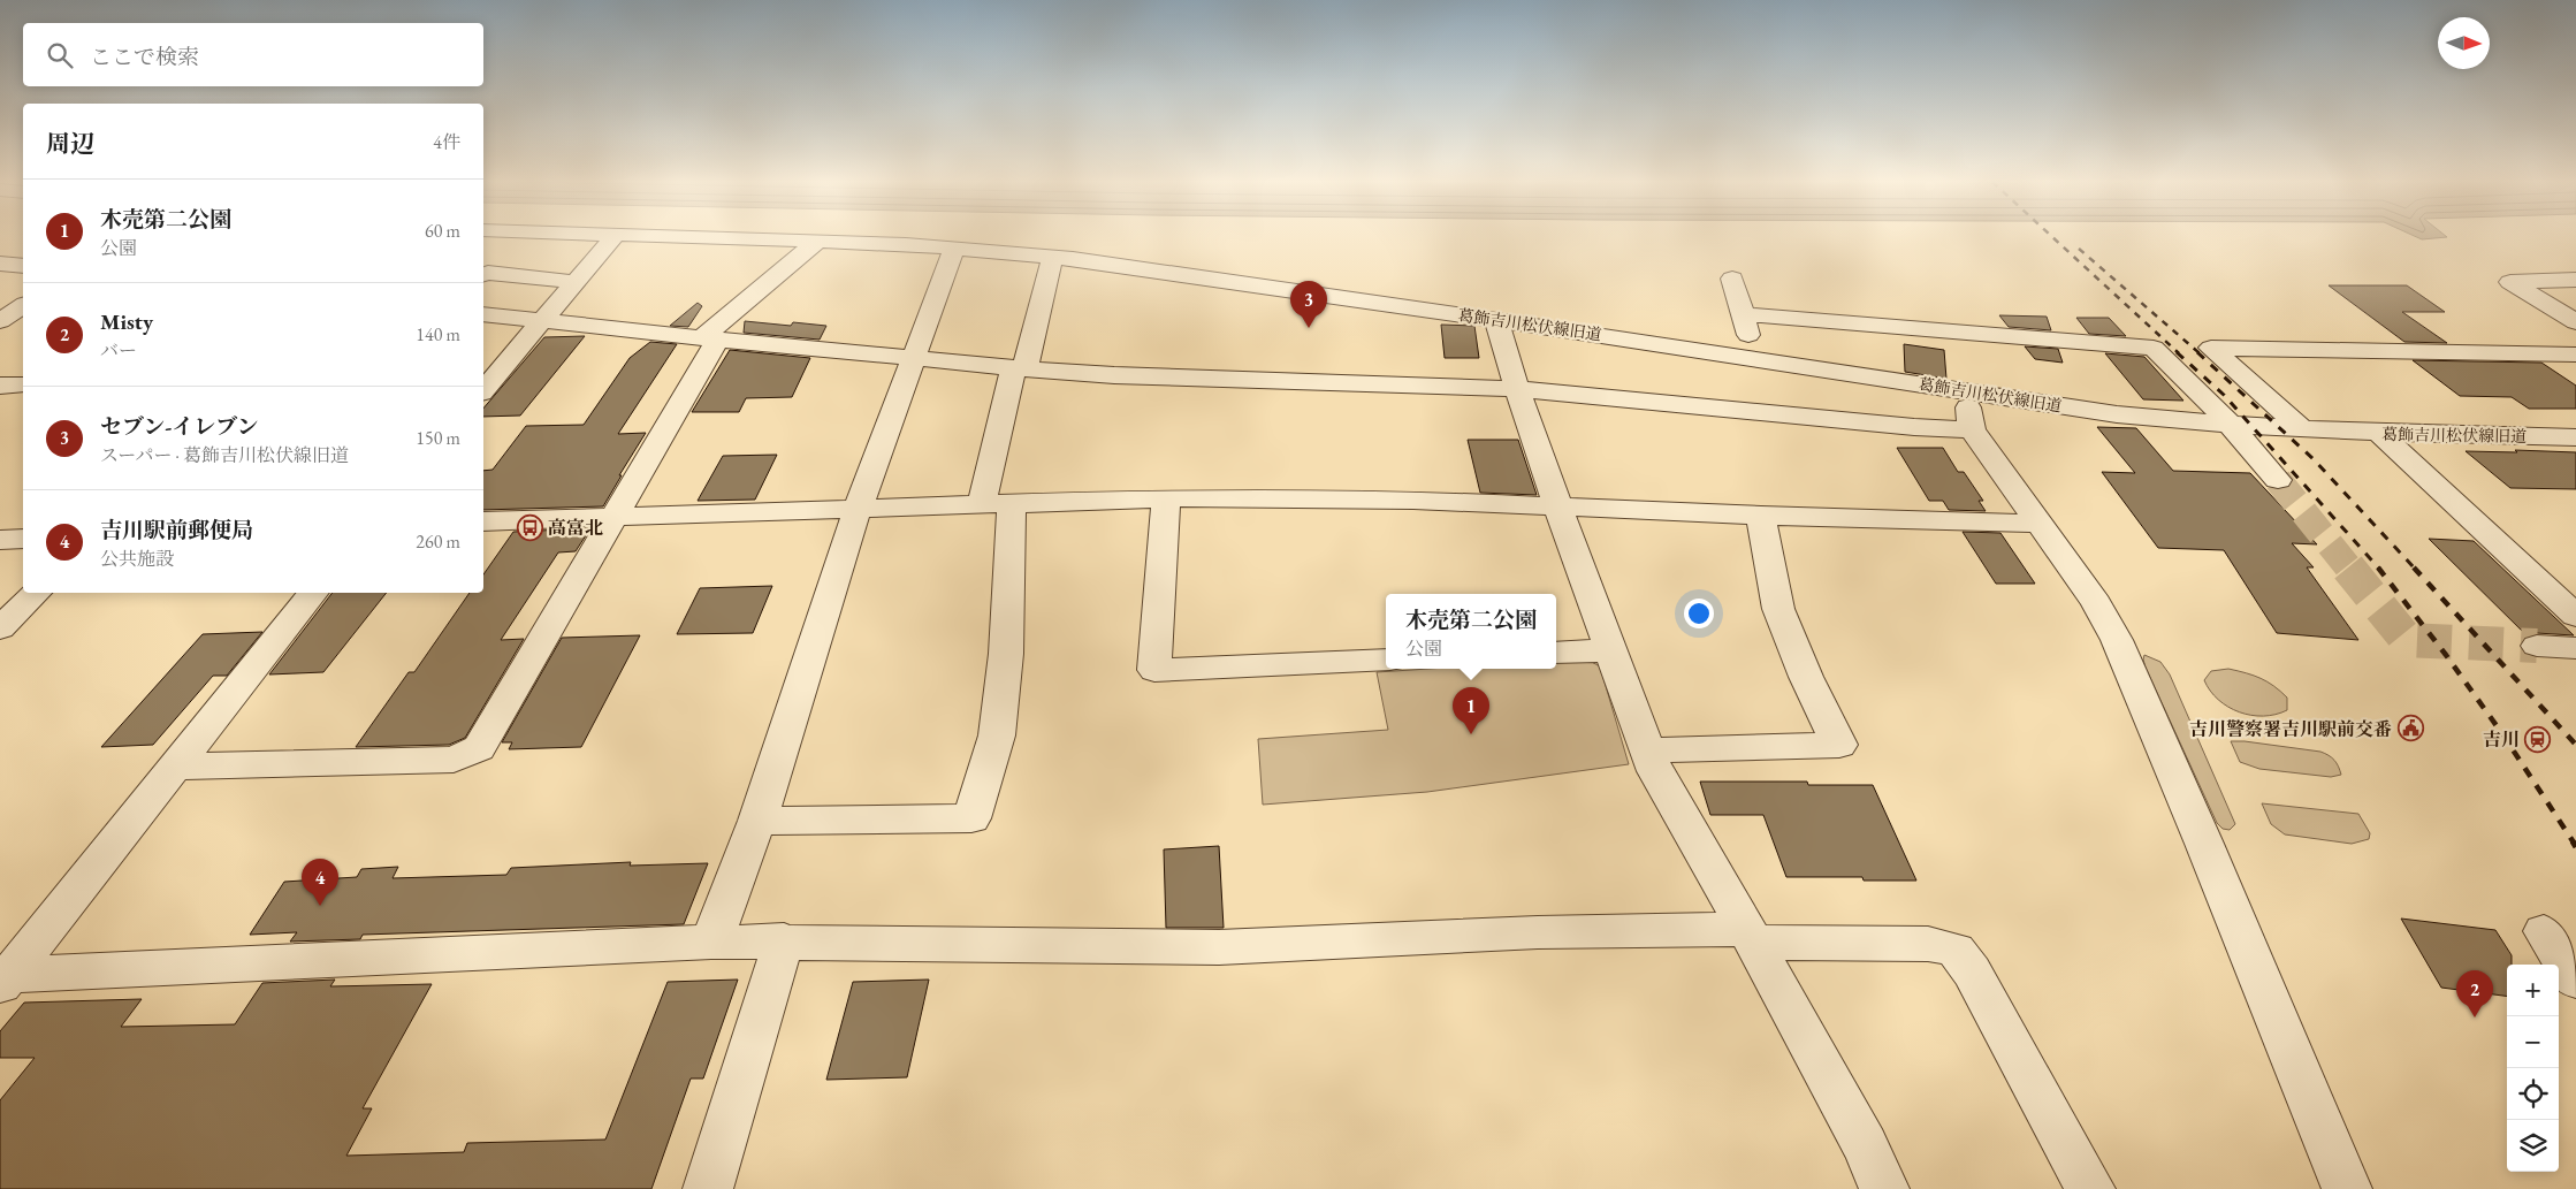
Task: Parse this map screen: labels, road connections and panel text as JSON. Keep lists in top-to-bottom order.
{
  "streets": {
    "street": ["葛飾吉川松伏線旧道"]
  },
  "places": {
    "bus stop": ["高富北"],
    "public building": ["吉川警察署吉川駅前交番"],
    "station": ["吉川"]
  },
  "north": "right",
  "page": {
    "search": "ここで検索",
    "heading": ["周辺", "4件"],
    "list": [
      {
        "mark": "1",
        "name": "木売第二公園",
        "note": "公園",
        "value": "60 m"
      },
      {
        "mark": "2",
        "name": "Misty",
        "note": "バー",
        "value": "140 m"
      },
      {
        "mark": "3",
        "name": "セブン-イレブン",
        "note": "スーパー · 葛飾吉川松伏線旧道",
        "value": "150 m"
      },
      {
        "mark": "4",
        "name": "吉川駅前郵便局",
        "note": "公共施設",
        "value": "260 m"
      }
    ],
    "pins": [
      "3",
      "1",
      "4",
      "2"
    ],
    "popup": ["木売第二公園", "公園"],
    "map_buttons": ["+", "−"]
  }
}
